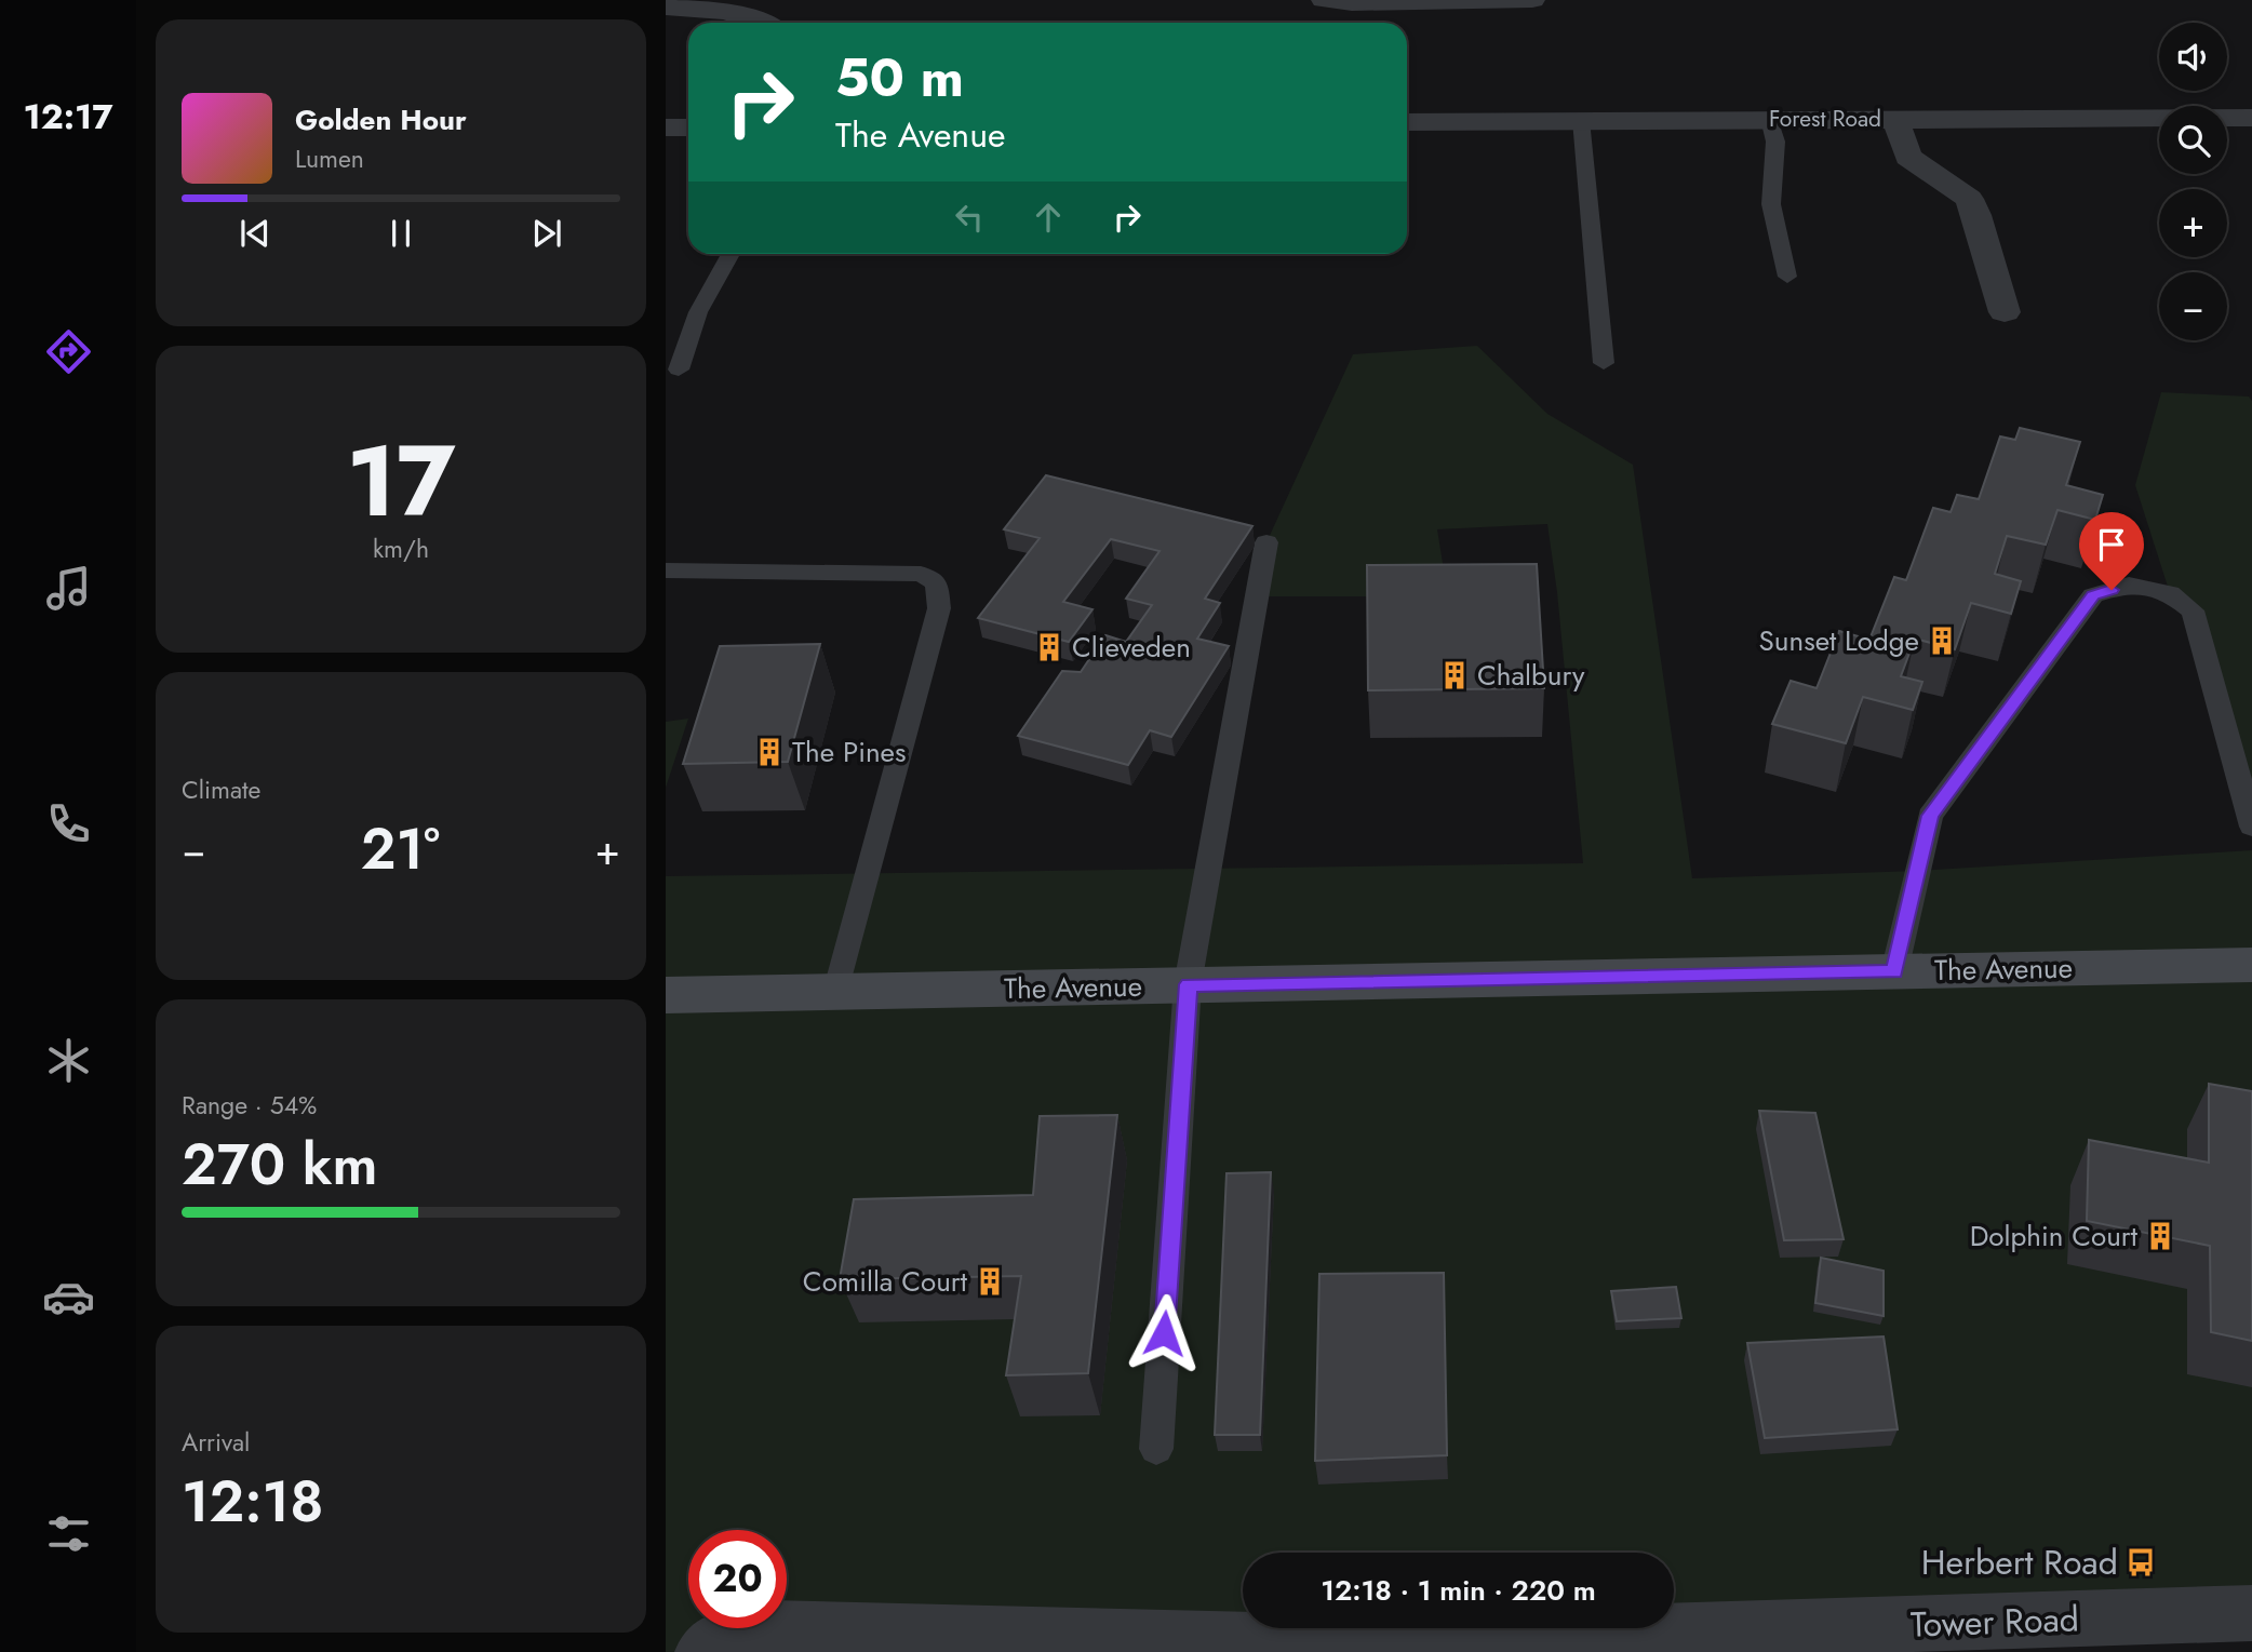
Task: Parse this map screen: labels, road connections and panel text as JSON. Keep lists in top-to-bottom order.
{
  "streets": {
    "main road": ["The Avenue"],
    "street": ["Forest Road", "Tower Road"]
  },
  "places": {
    "building": [
      "Sunset Lodge",
      "Clieveden",
      "Chalbury",
      "The Pines",
      "Dolphin Court",
      "Comilla Court"
    ],
    "bus stop": ["Herbert Road"]
  },
  "page": {
    "tabs": "12:17",
    "map_buttons": ["+", "−"],
    "turn": ["50 m", "The Avenue"],
    "song": ["Golden Hour", "Lumen"],
    "tile": [
      ["17", "km/h"],
      "Climate",
      ["Range · 54%", "270 km"],
      ["Arrival", "12:18"]
    ],
    "heat": ["−", "21°", "+"],
    "limit": "20",
    "trip": "12:18 · 1 min · 220 m"
  }
}
